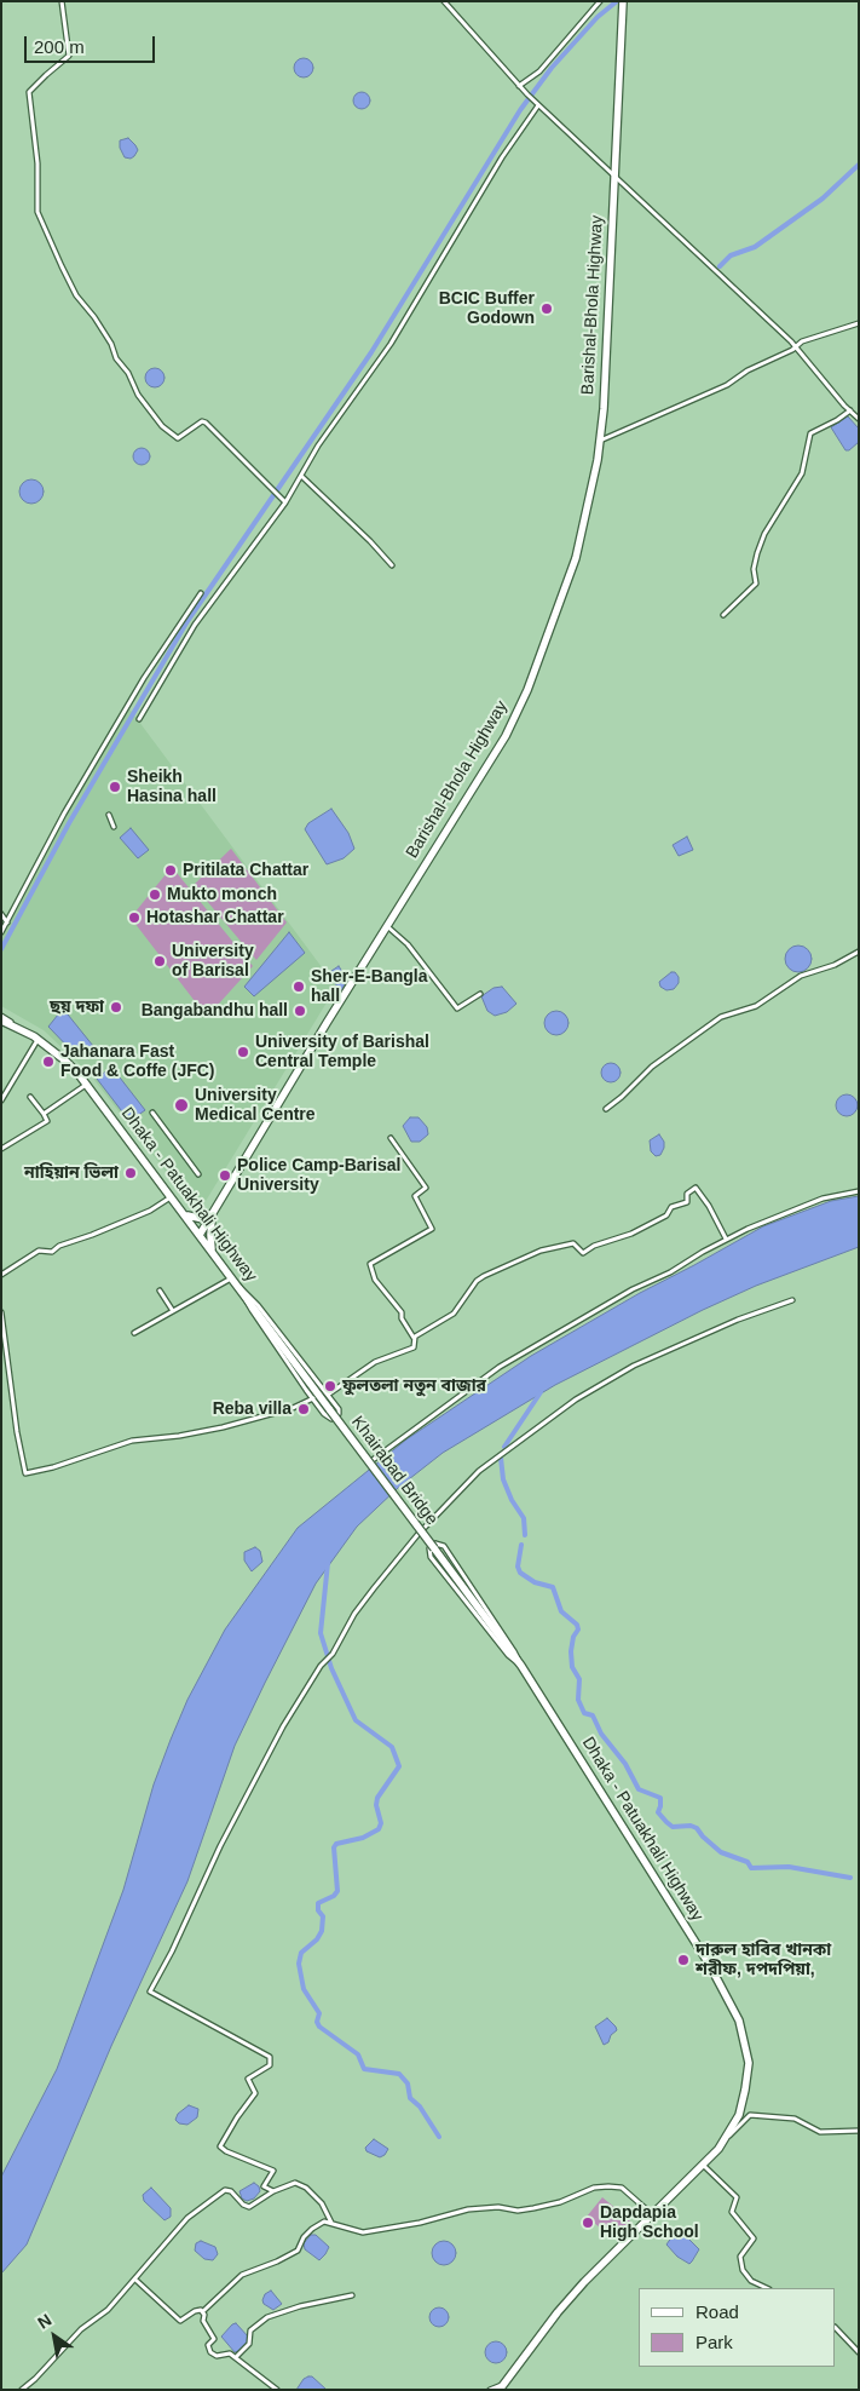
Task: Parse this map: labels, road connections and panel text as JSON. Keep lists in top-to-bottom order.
{
  "streets": {
    "highway": ["Barishal-Bhola Highway", "Dhaka - Patuakhali Highway", "Khairabad Bridge"]
  },
  "crossings": [
    ["Barishal-Bhola Highway", "Dhaka - Patuakhali Highway"],
    ["Dhaka - Patuakhali Highway", "Khairabad Bridge"]
  ],
  "places": [
    "BCIC Buffer Godown",
    "Sheikh Hasina hall",
    "Pritilata Chattar",
    "Mukto monch",
    "Hotashar Chattar",
    "University of Barisal",
    "Sher-E-Bangla hall",
    "ছয় দফা",
    "Bangabandhu hall",
    "University of Barishal Central Temple",
    "Jahanara Fast Food & Coffe (JFC)",
    "University Medical Centre",
    "নাহিয়ান ভিলা",
    "Police Camp-Barisal University",
    "ফুলতলা নতুন বাজার",
    "Reba villa",
    "দারুল হাবিব খানকা শরীফ, দপদপিয়া,",
    "Dapdapia High School"
  ],
  "legend": ["Road", "Park"],
  "scale_bar": "200 m",
  "north": "top left"
}
